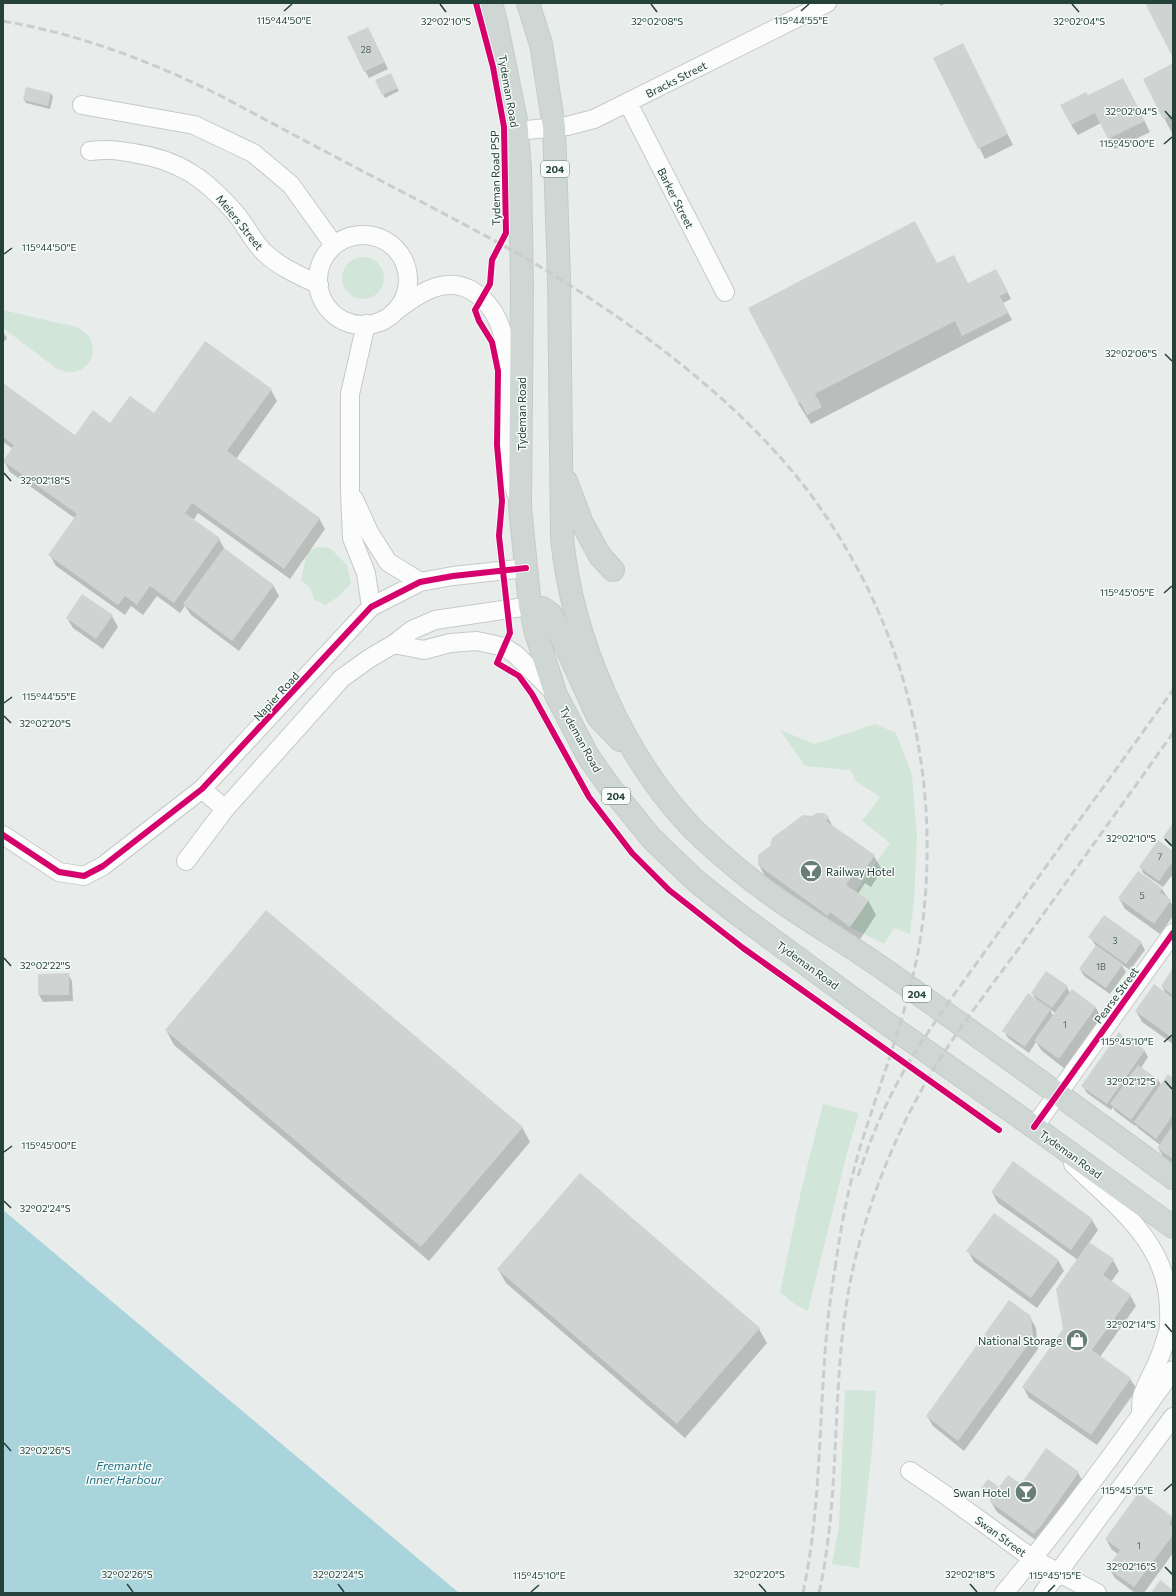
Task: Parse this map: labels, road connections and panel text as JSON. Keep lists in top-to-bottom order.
{
  "streets": {
    "main road": ["Tydeman Road", "204"],
    "street": [
      "Bracks Street",
      "Barker Street",
      "Meiers Street",
      "Napier Road",
      "Pearse Street",
      "Swan Street"
    ],
    "cycle path": ["Tydeman Road PSP"]
  },
  "crossings": [
    ["Bracks Street", "Tydeman Road"],
    ["Bracks Street", "204"],
    ["Bracks Street", "Barker Street"],
    ["Tydeman Road", "Napier Road"],
    ["Tydeman Road", "Pearse Street"],
    ["204", "Pearse Street"]
  ],
  "water": ["Fremantle Inner Harbour"],
  "places": {
    "bar": ["Railway Hotel", "Swan Hotel"],
    "shop": ["National Storage"]
  },
  "house_numbers": [
    "28",
    "7",
    "5",
    "3",
    "1B",
    "1",
    "1"
  ],
  "coordinates": [
    "115°44'50\"E",
    "115°44'55\"E",
    "32°02'08\"S",
    "32°02'04\"S",
    "32°02'10\"S",
    "115°45'00\"E",
    "32°02'06\"S",
    "32°02'18\"S",
    "115°45'05\"E",
    "32°02'20\"S",
    "32°02'22\"S",
    "115°45'10\"E",
    "32°02'12\"S",
    "32°02'24\"S",
    "32°02'14\"S",
    "32°02'26\"S",
    "115°45'15\"E",
    "32°02'16\"S"
  ]
}
